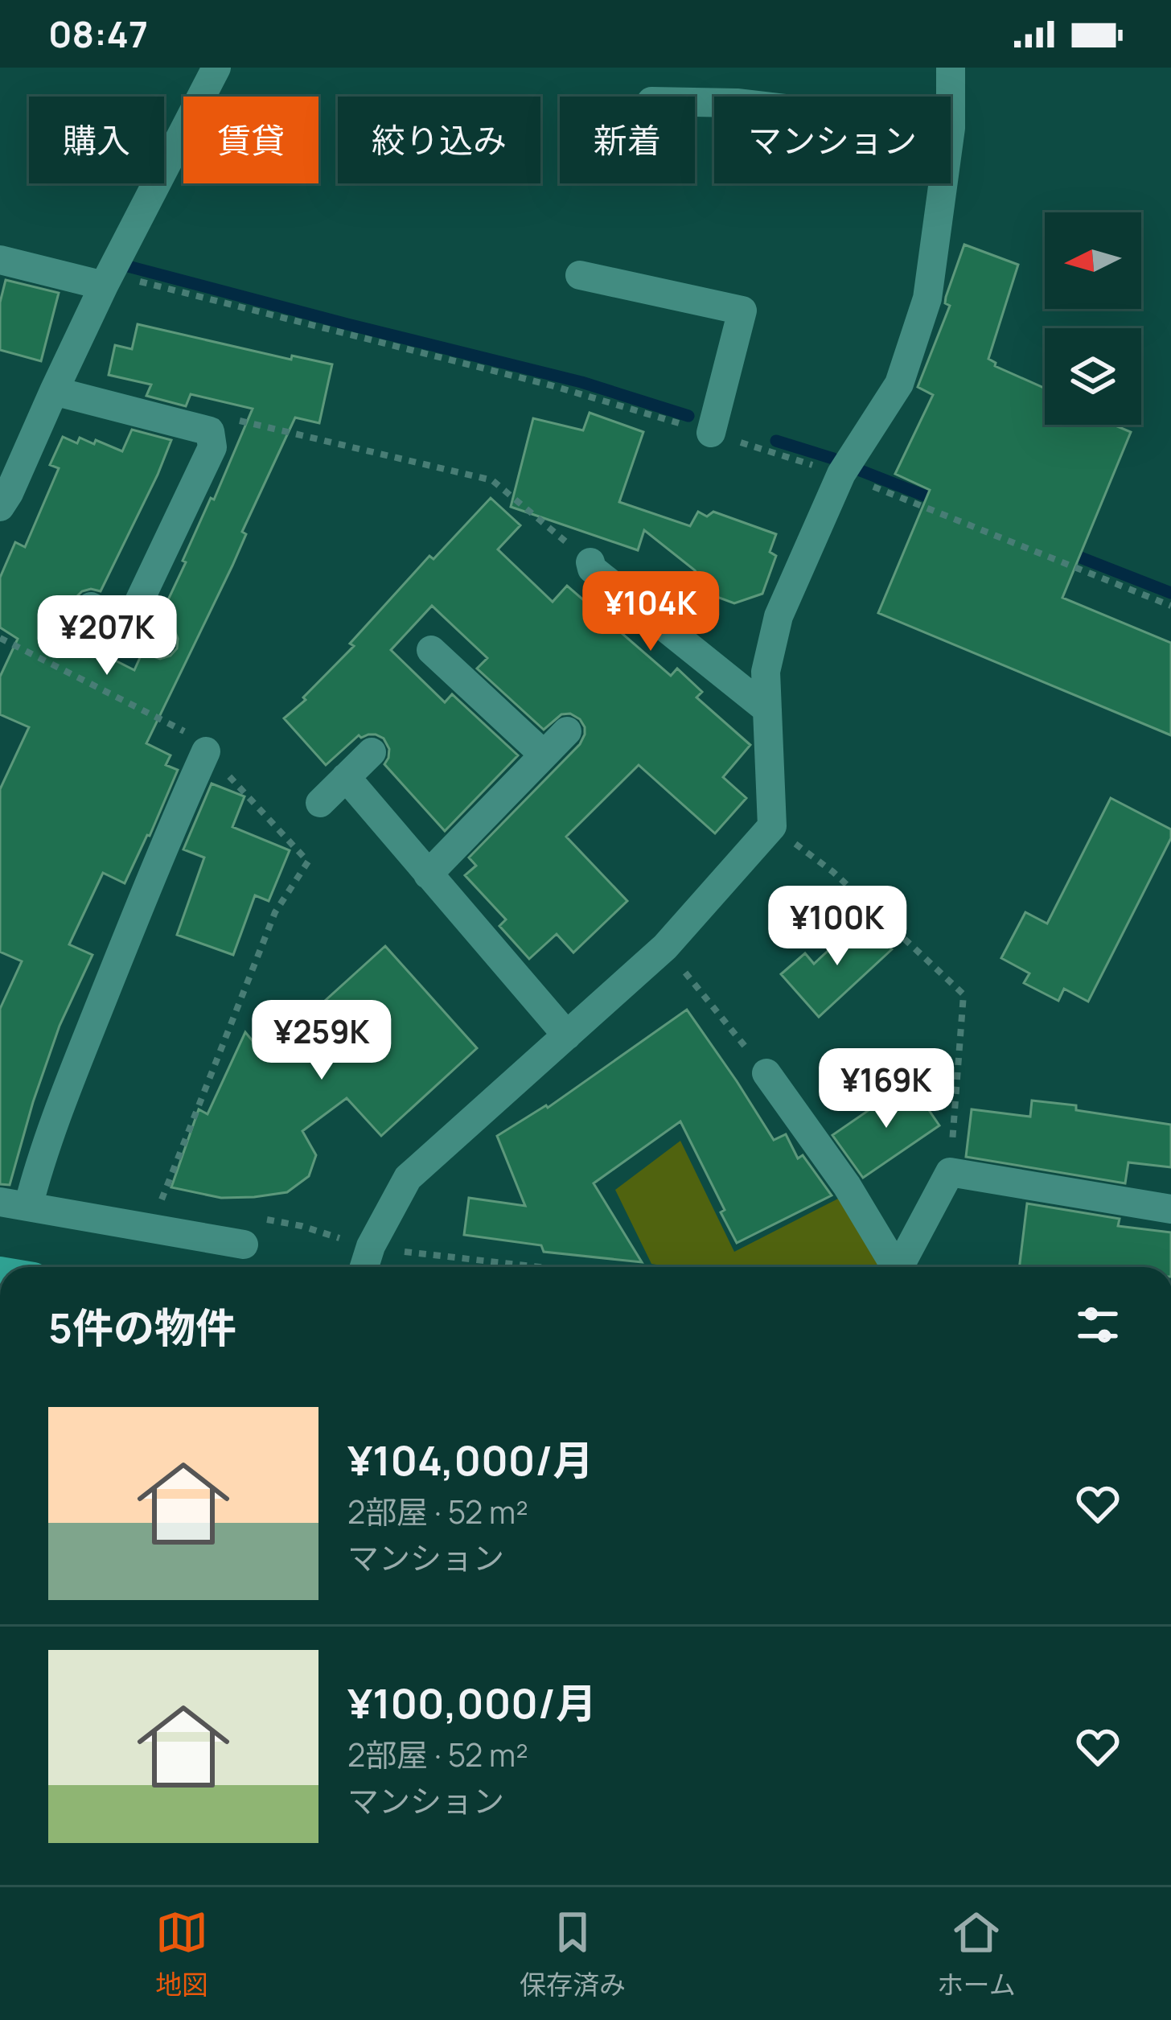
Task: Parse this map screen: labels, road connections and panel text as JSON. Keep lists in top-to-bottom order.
{
  "north": "left",
  "page": {
    "status": "08:47",
    "chip": [
      "購入",
      "賃貸",
      "絞り込み",
      "新着",
      "マンション"
    ],
    "price": [
      "¥104K",
      "¥207K",
      "¥100K",
      "¥259K",
      "¥169K"
    ],
    "heading": "5件の物件",
    "list": [
      {
        "name": "¥104,000/月",
        "note": "2部屋 · 52 m² · マンション"
      },
      {
        "name": "¥100,000/月",
        "note": "2部屋 · 52 m² · マンション"
      }
    ],
    "tabs": ["地図", "保存済み", "ホーム"]
  }
}
